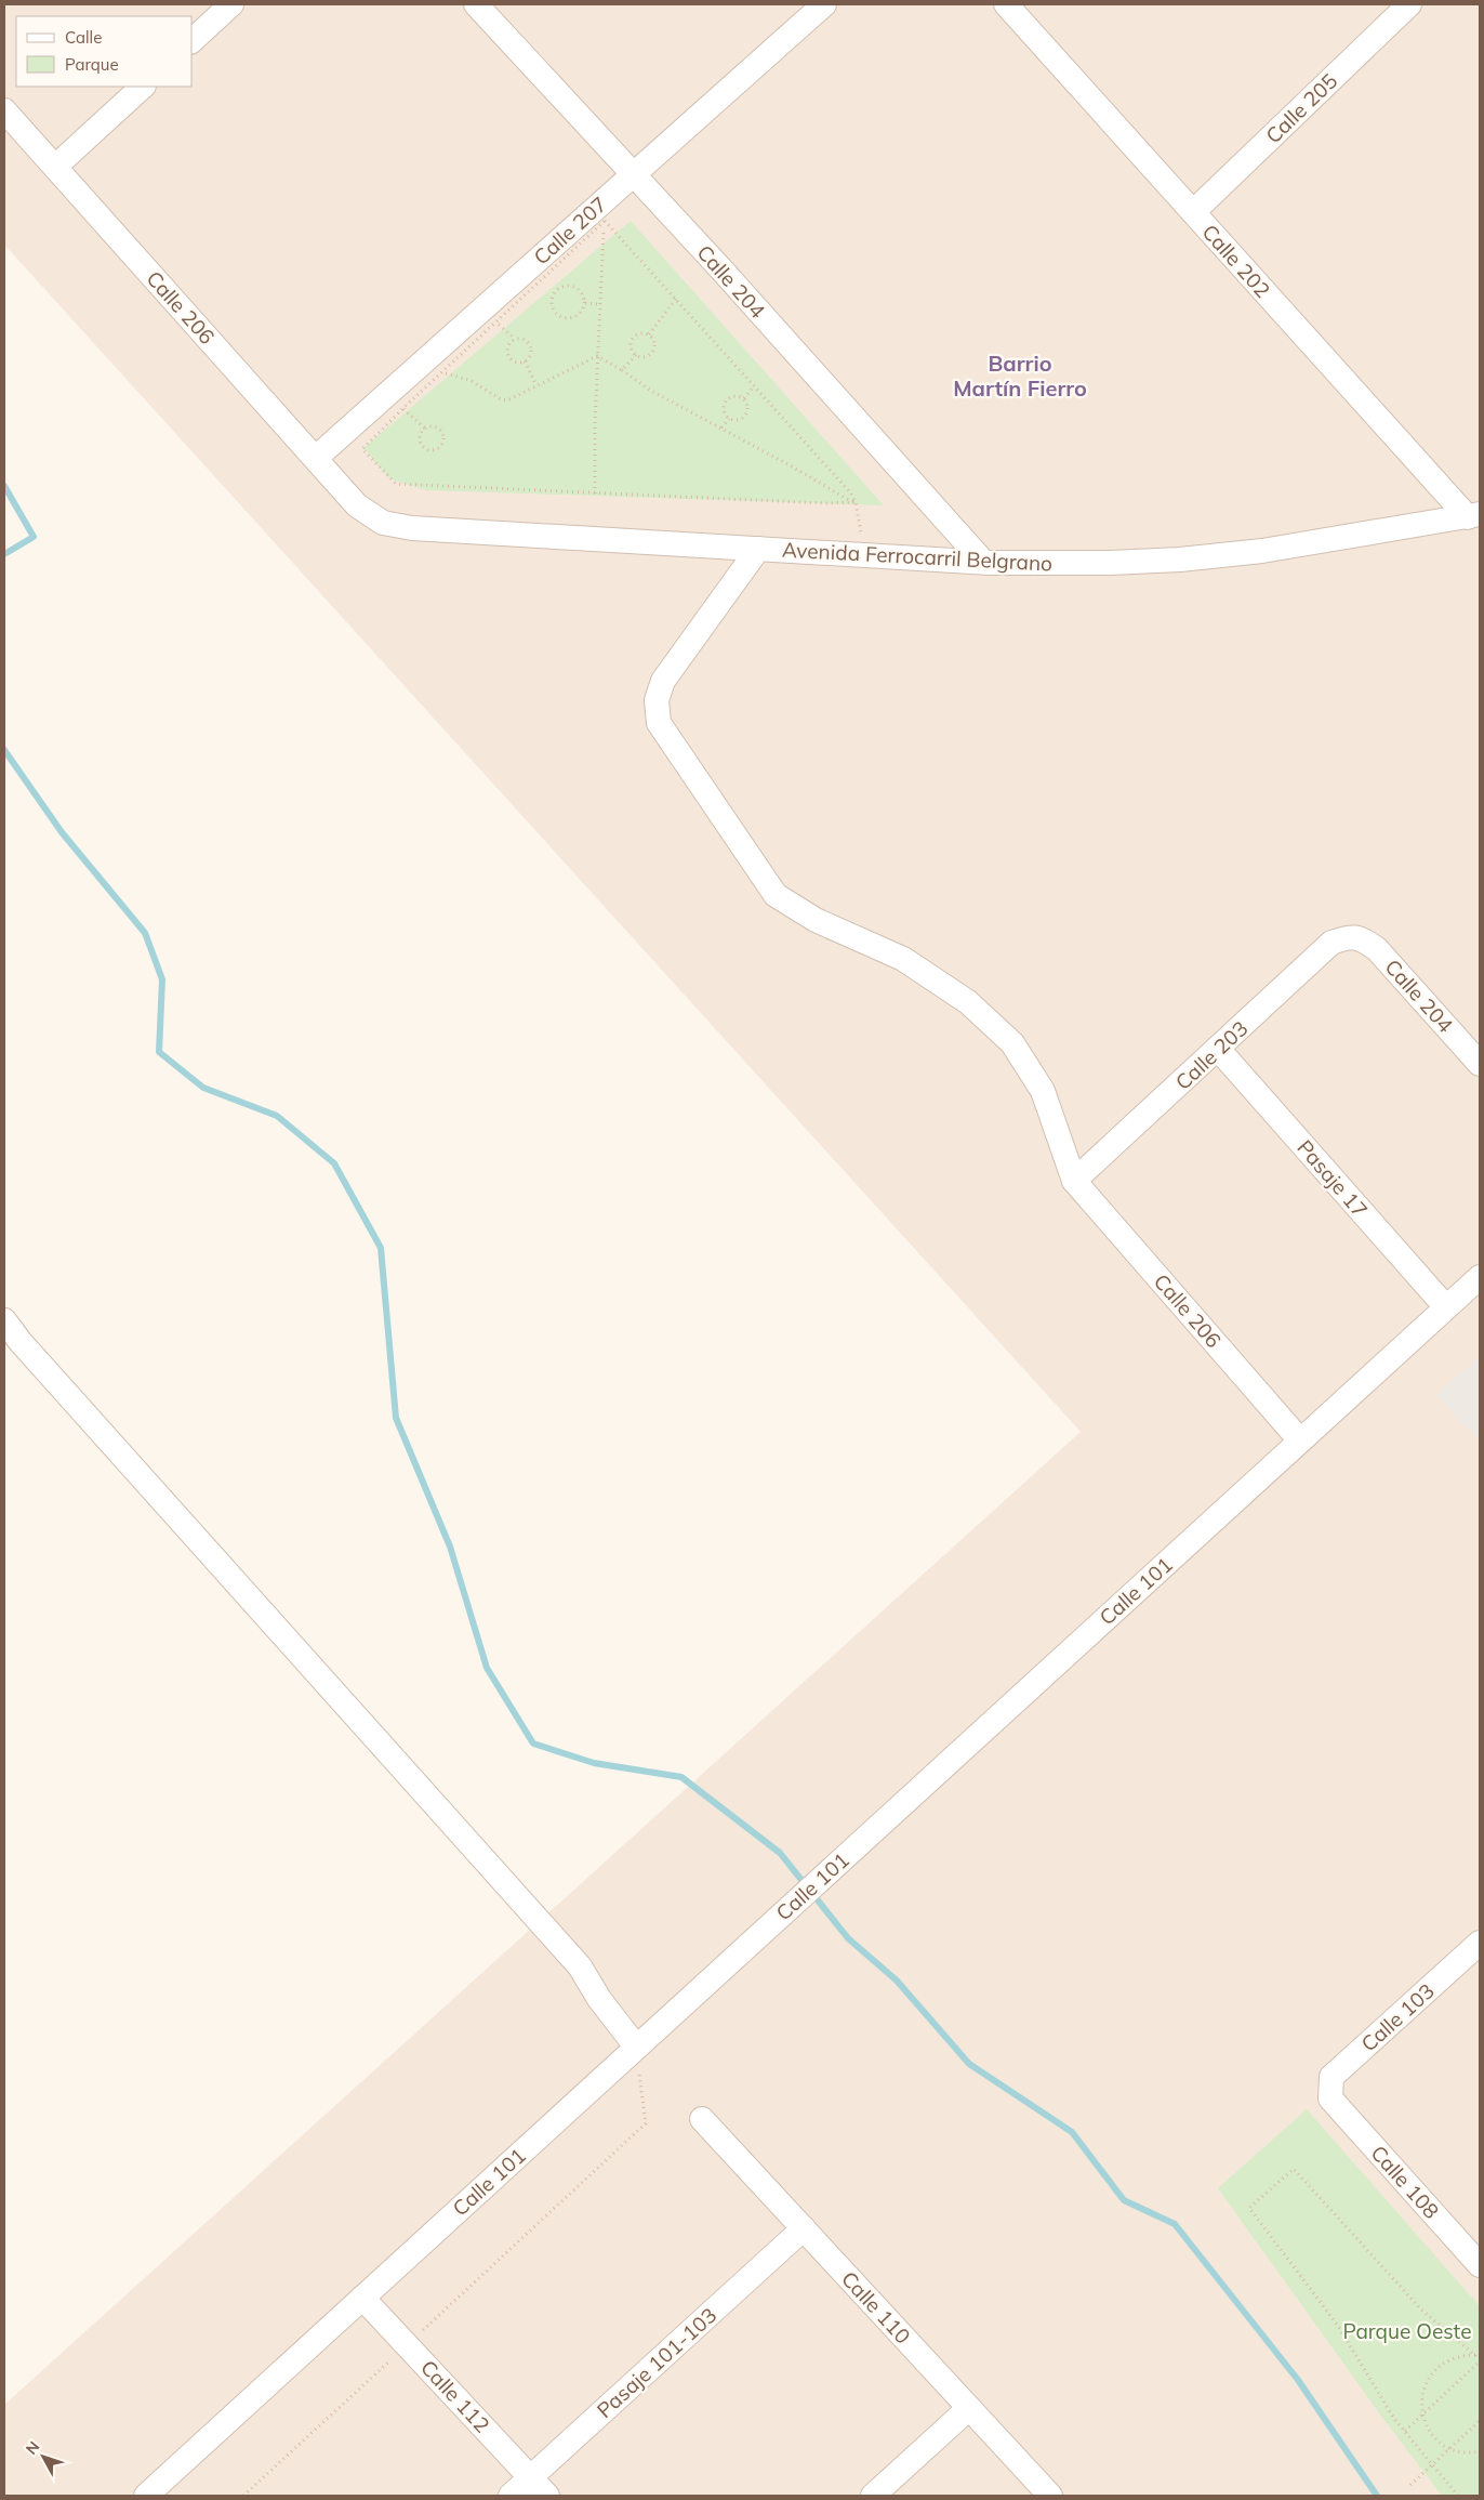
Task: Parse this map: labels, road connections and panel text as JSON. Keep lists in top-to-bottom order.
{
  "streets": {
    "street": [
      "Calle 205",
      "Calle 207",
      "Calle 202",
      "Calle 204",
      "Calle 206",
      "Avenida Ferrocarril Belgrano",
      "Calle 203",
      "Pasaje 17",
      "Calle 101",
      "Calle 103",
      "Calle 108",
      "Calle 110",
      "Pasaje 101-103",
      "Calle 112"
    ]
  },
  "crossings": [
    ["Calle 205", "Calle 202"],
    ["Calle 207", "Calle 204"],
    ["Calle 207", "Calle 206"],
    ["Calle 202", "Avenida Ferrocarril Belgrano"],
    ["Calle 204", "Avenida Ferrocarril Belgrano"],
    ["Calle 204", "Calle 203"],
    ["Calle 206", "Avenida Ferrocarril Belgrano"],
    ["Calle 206", "Calle 203"],
    ["Calle 206", "Calle 101"],
    ["Calle 203", "Pasaje 17"],
    ["Pasaje 17", "Calle 101"],
    ["Calle 101", "Calle 112"],
    ["Calle 103", "Calle 108"],
    ["Calle 110", "Pasaje 101-103"],
    ["Pasaje 101-103", "Calle 112"]
  ],
  "districts": ["Barrio Martín Fierro"],
  "parks": ["Parque Oeste"],
  "legend": ["Calle", "Parque"],
  "north": "top left"
}
